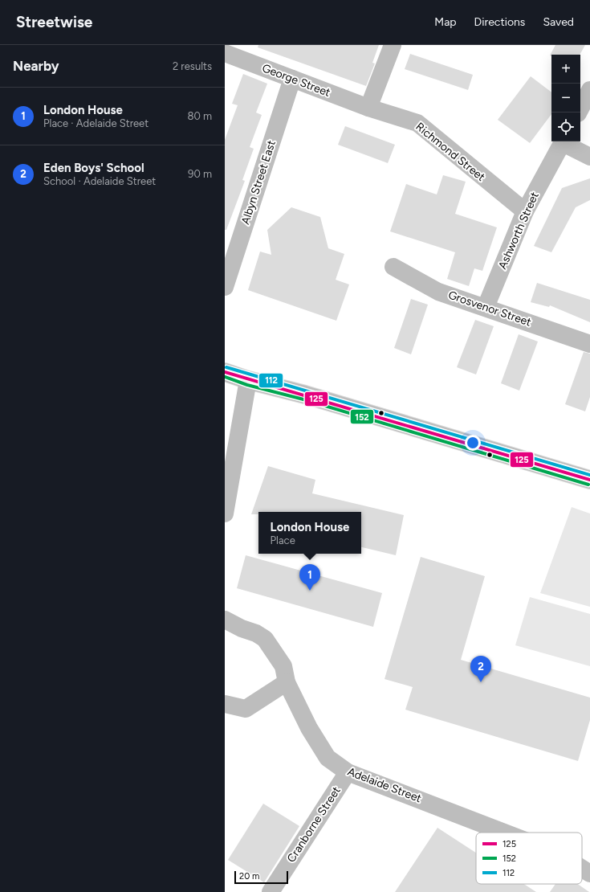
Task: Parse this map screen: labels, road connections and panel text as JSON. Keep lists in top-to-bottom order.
{
  "streets": {
    "main road": [
      "George Street",
      "Richmond Street",
      "Albyn Street East",
      "Ashworth Street",
      "Grosvenor Street",
      "Adelaide Street",
      "Cranborne Street"
    ]
  },
  "crossings": [
    ["George Street", "Richmond Street"],
    ["George Street", "Albyn Street East"],
    ["Richmond Street", "Ashworth Street"],
    ["Ashworth Street", "Grosvenor Street"],
    ["Adelaide Street", "Cranborne Street"]
  ],
  "lines": ["transit line 112", "transit line 125", "transit line 152"],
  "legend": ["125", "152", "112"],
  "scale_bar": "20 m",
  "page": {
    "header": "Streetwise",
    "nav": ["Map", "Directions", "Saved"],
    "heading": ["Nearby", "2 results"],
    "map_buttons": ["+", "−"],
    "list": [
      {
        "mark": "1",
        "name": "London House",
        "note": "Place · Adelaide Street",
        "value": "80 m"
      },
      {
        "mark": "2",
        "name": "Eden Boys' School",
        "note": "School · Adelaide Street",
        "value": "90 m"
      }
    ],
    "popup": ["London House", "Place"],
    "pins": ["1", "2"],
    "scale": "20 m"
  }
}
